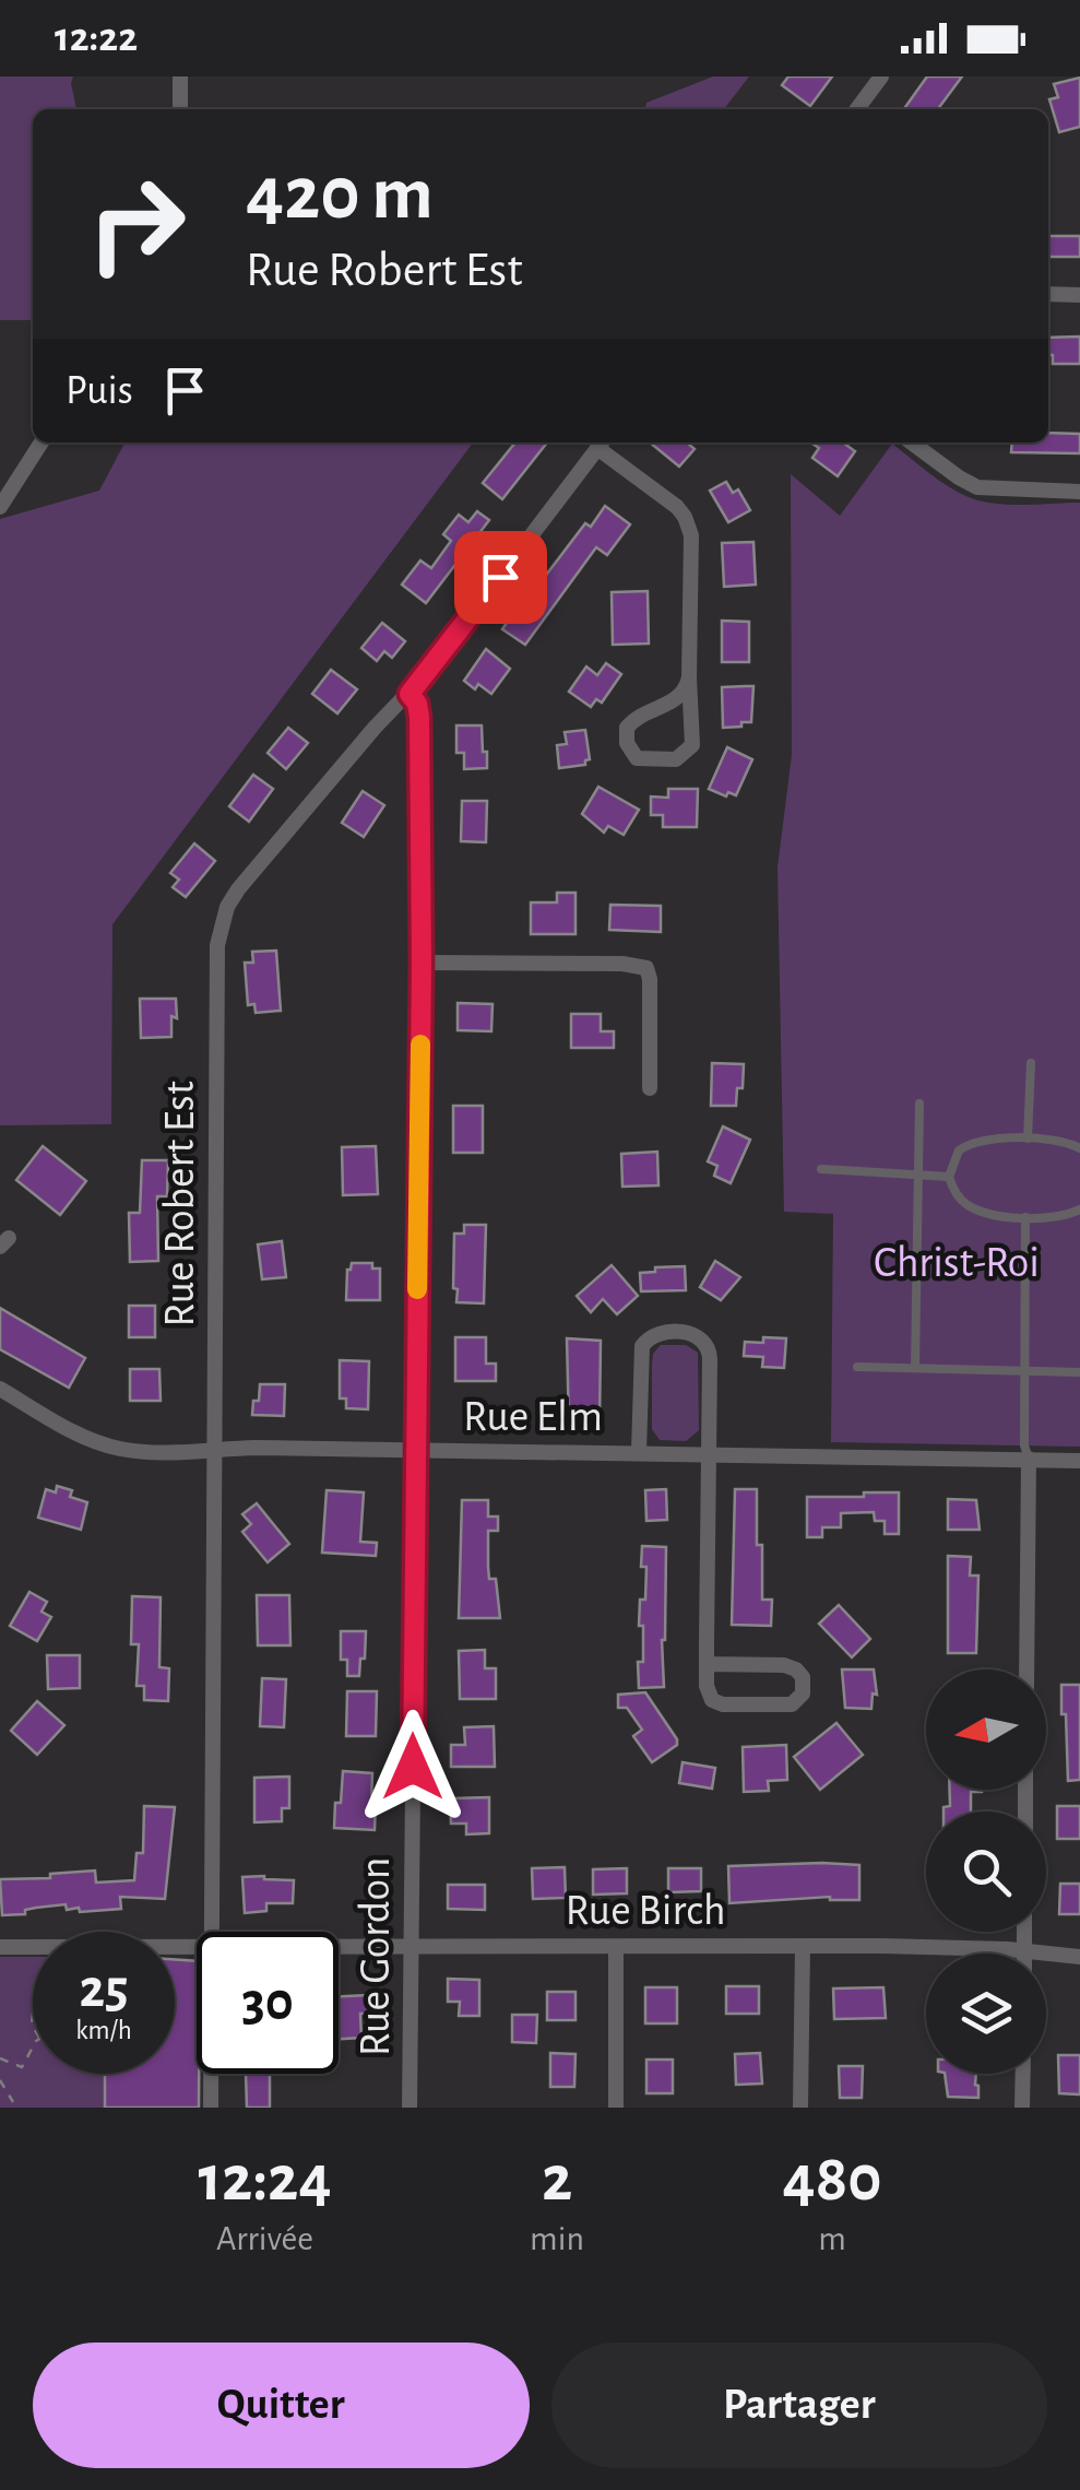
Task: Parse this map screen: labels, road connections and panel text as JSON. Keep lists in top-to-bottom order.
{
  "streets": {
    "street": [
      "Rue Robert Est",
      "Rue Elm",
      "Rue Birch",
      "Rue Gordon"
    ]
  },
  "crossings": [
    ["Rue Robert Est", "Rue Elm"],
    ["Rue Robert Est", "Rue Gordon"],
    ["Rue Elm", "Rue Gordon"],
    ["Rue Birch", "Rue Gordon"]
  ],
  "parks": ["Christ-Roi"],
  "north": "left",
  "page": {
    "status": "12:22",
    "turn": ["420 m", "Rue Robert Est"],
    "then": "Puis",
    "speed": "25 km/h",
    "limit": "30",
    "eta": [
      "12:24",
      "Arrivée",
      "2",
      "min",
      "480",
      "m"
    ],
    "buttons": ["Quitter", "Partager"]
  }
}
